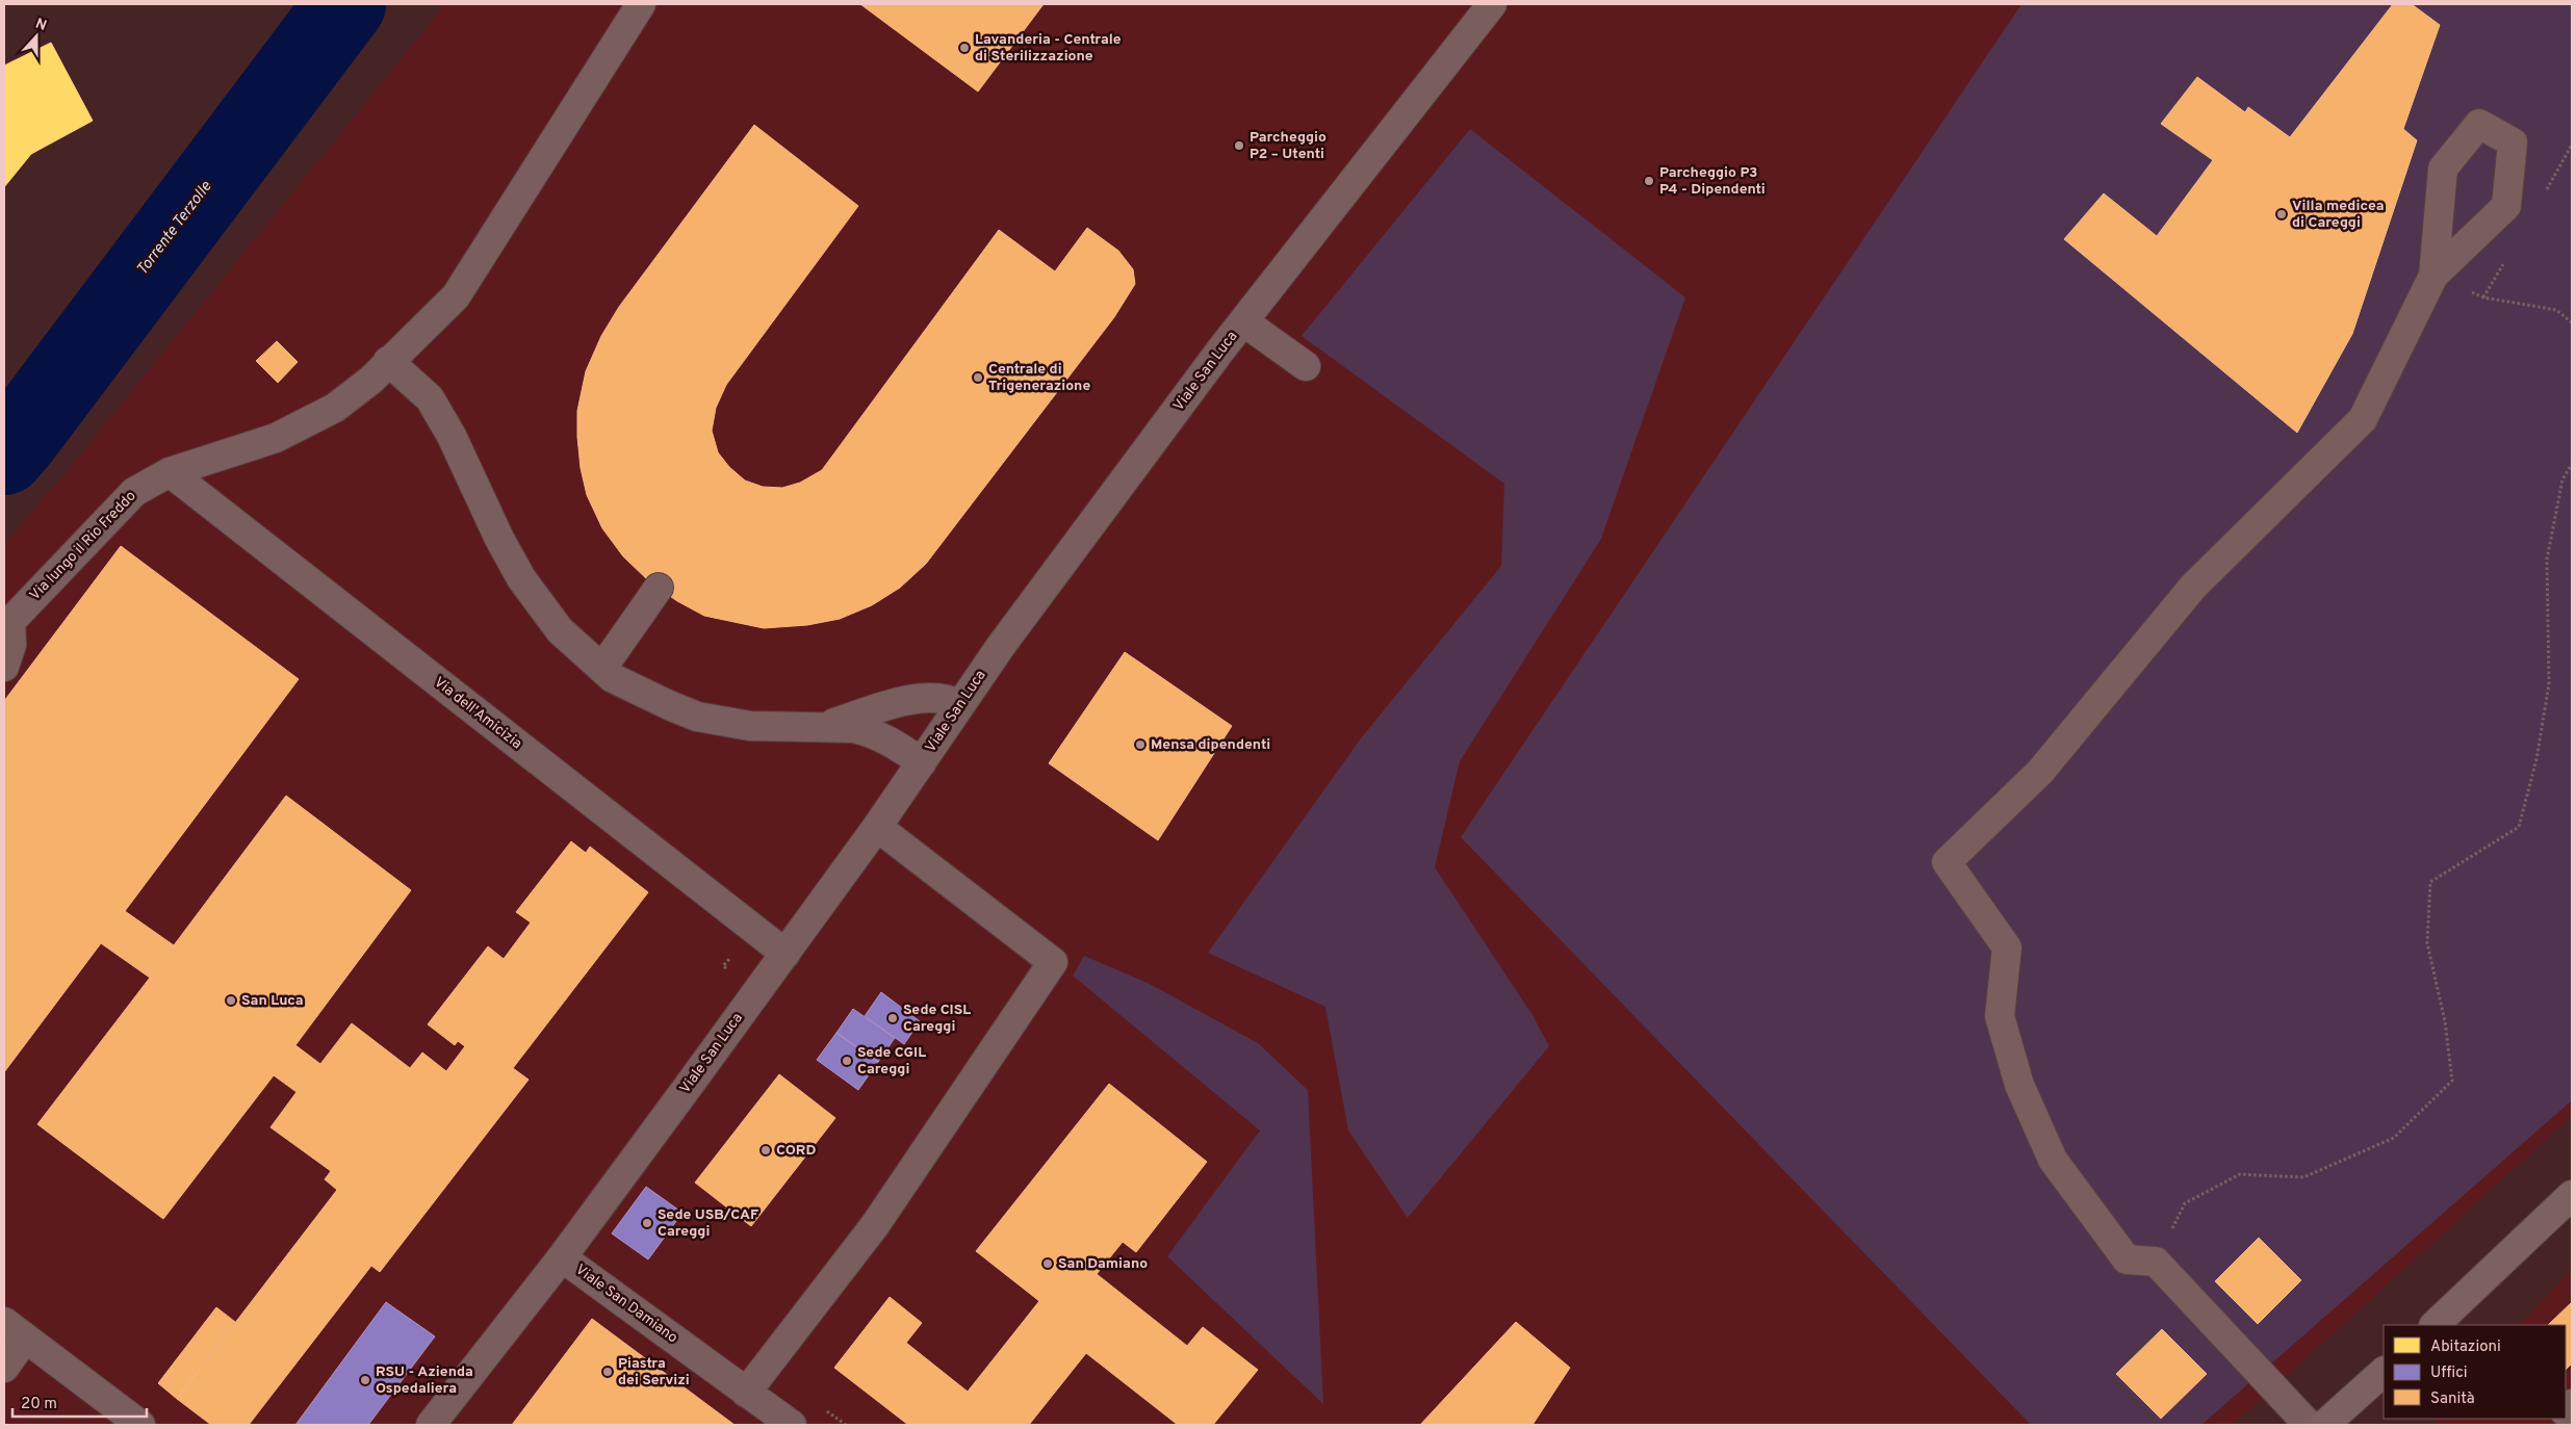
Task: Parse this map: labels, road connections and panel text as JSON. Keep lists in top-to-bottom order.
{
  "streets": {
    "lane": [
      "Viale San Luca",
      "Via lungo il Rio Freddo",
      "Via dell'Amicizia",
      "Viale San Damiano"
    ]
  },
  "crossings": [
    ["Viale San Luca", "Via dell'Amicizia"],
    ["Viale San Luca", "Viale San Damiano"],
    ["Via lungo il Rio Freddo", "Via dell'Amicizia"]
  ],
  "water": ["Torrente Terzolle"],
  "places": [
    "Lavanderia - Centrale di Sterilizzazione",
    "Parcheggio P2 – Utenti",
    "Parcheggio P3 P4 - Dipendenti",
    "Villa medicea di Careggi",
    "Centrale di Trigenerazione",
    "Mensa dipendenti",
    "San Luca",
    "Sede CISL Careggi",
    "Sede CGIL Careggi",
    "CORD",
    "Sede USB/CAF Careggi",
    "San Damiano",
    "Piastra dei Servizi",
    "RSU - Azienda Ospedaliera"
  ],
  "legend": ["Abitazioni", "Uffici", "Sanità"],
  "scale_bar": "20 m",
  "north": "top"
}
